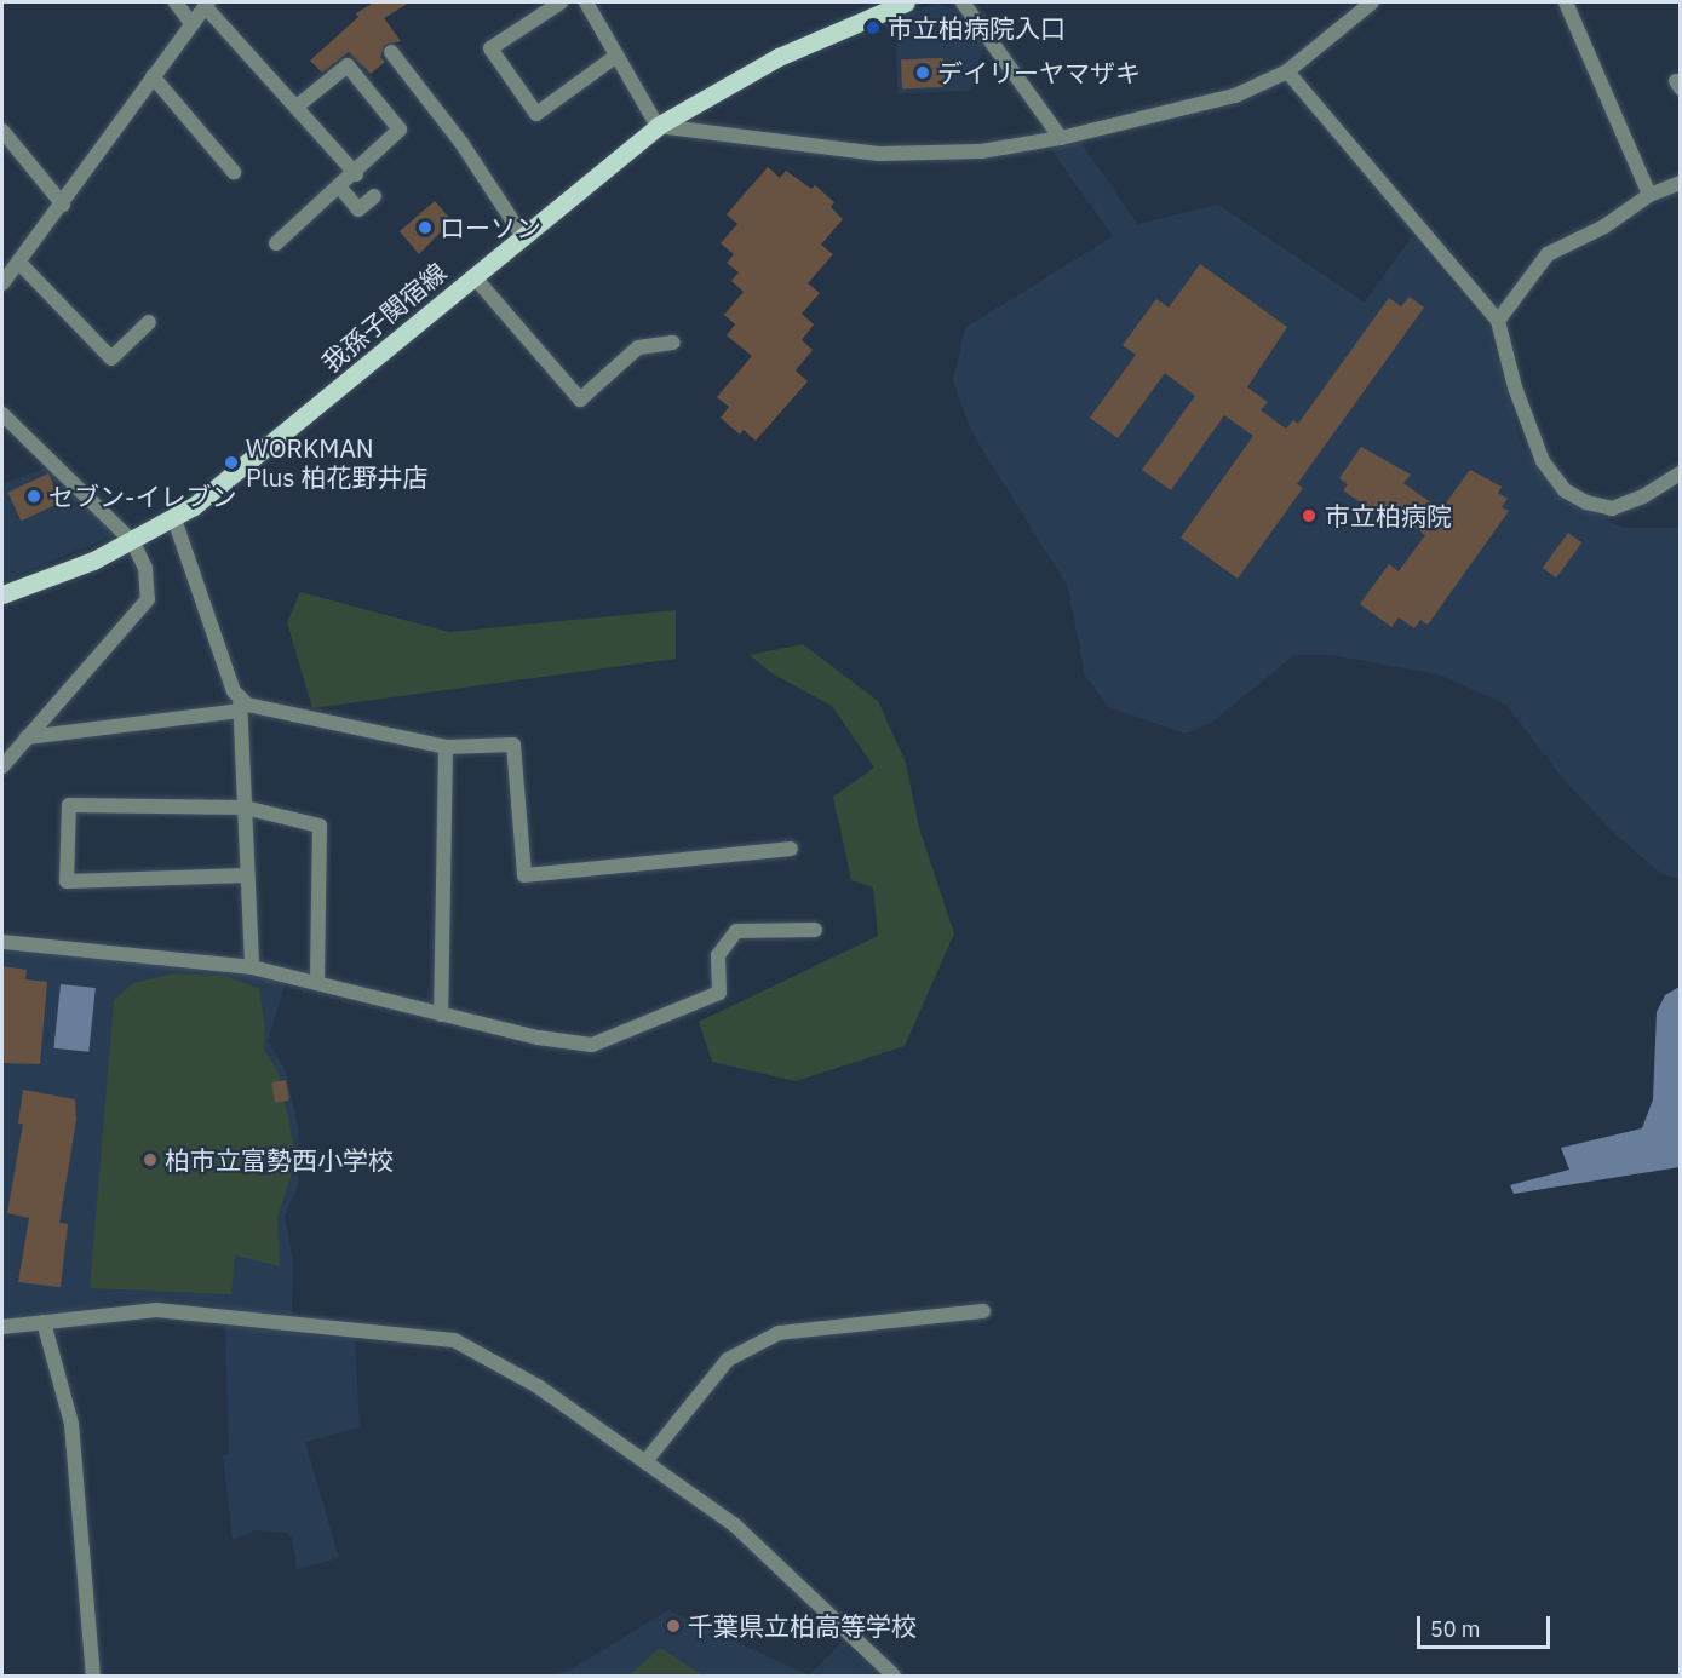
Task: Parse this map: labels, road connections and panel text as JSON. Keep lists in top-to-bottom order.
{
  "streets": {
    "main road": ["我孫子関宿線"]
  },
  "places": [
    "市立柏病院入口",
    "デイリーヤマザキ",
    "ローソン",
    "WORKMAN Plus 柏花野井店",
    "セブン-イレブン",
    "市立柏病院",
    "柏市立富勢西小学校",
    "千葉県立柏高等学校"
  ],
  "scale_bar": "50 m"
}
